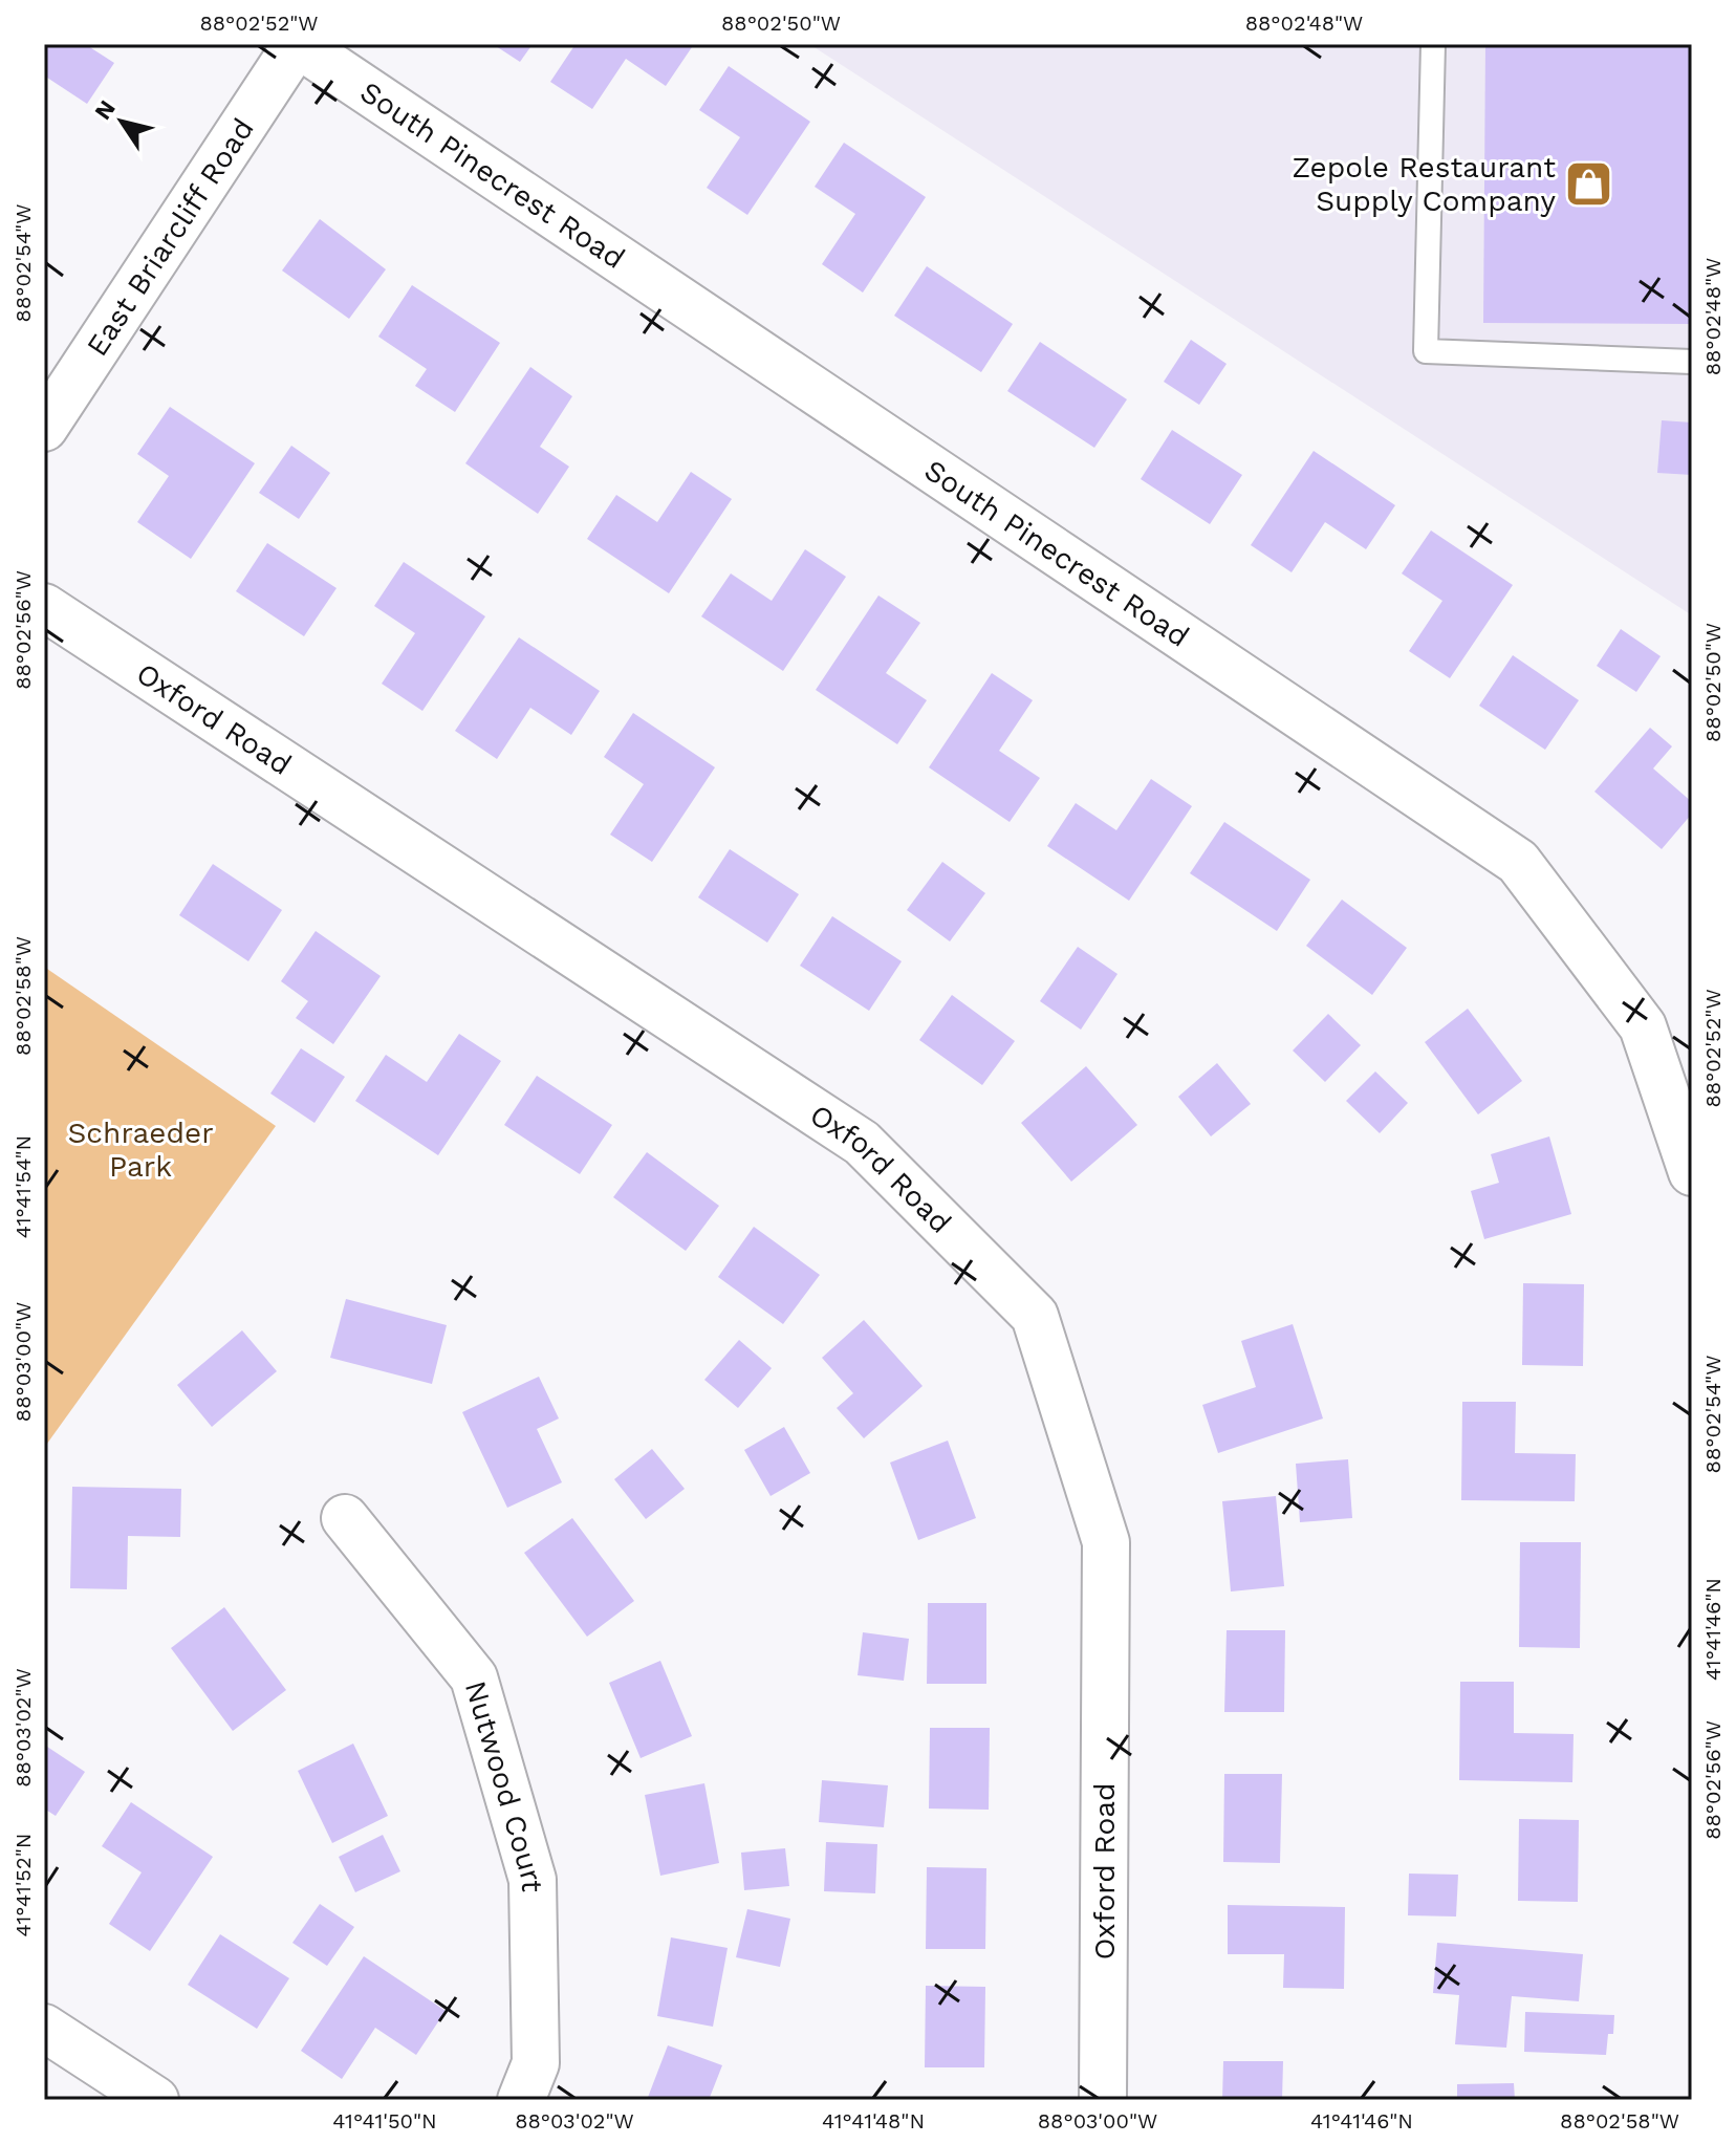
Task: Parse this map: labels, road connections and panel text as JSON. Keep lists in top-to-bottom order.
{
  "streets": {
    "street": [
      "South Pinecrest Road",
      "East Briarcliff Road",
      "Oxford Road",
      "Nutwood Court"
    ]
  },
  "crossings": [
    ["South Pinecrest Road", "East Briarcliff Road"]
  ],
  "parks": ["Schraeder Park"],
  "places": {
    "shop": ["Zepole Restaurant Supply Company"]
  },
  "north": "top left",
  "coordinates": [
    "88°02'52\"W",
    "88°02'50\"W",
    "88°02'48\"W",
    "88°02'54\"W",
    "88°02'56\"W",
    "88°02'58\"W",
    "41°41'54\"N",
    "88°03'00\"W",
    "41°41'46\"N",
    "88°03'02\"W",
    "41°41'52\"N",
    "41°41'50\"N",
    "41°41'48\"N"
  ]
}
